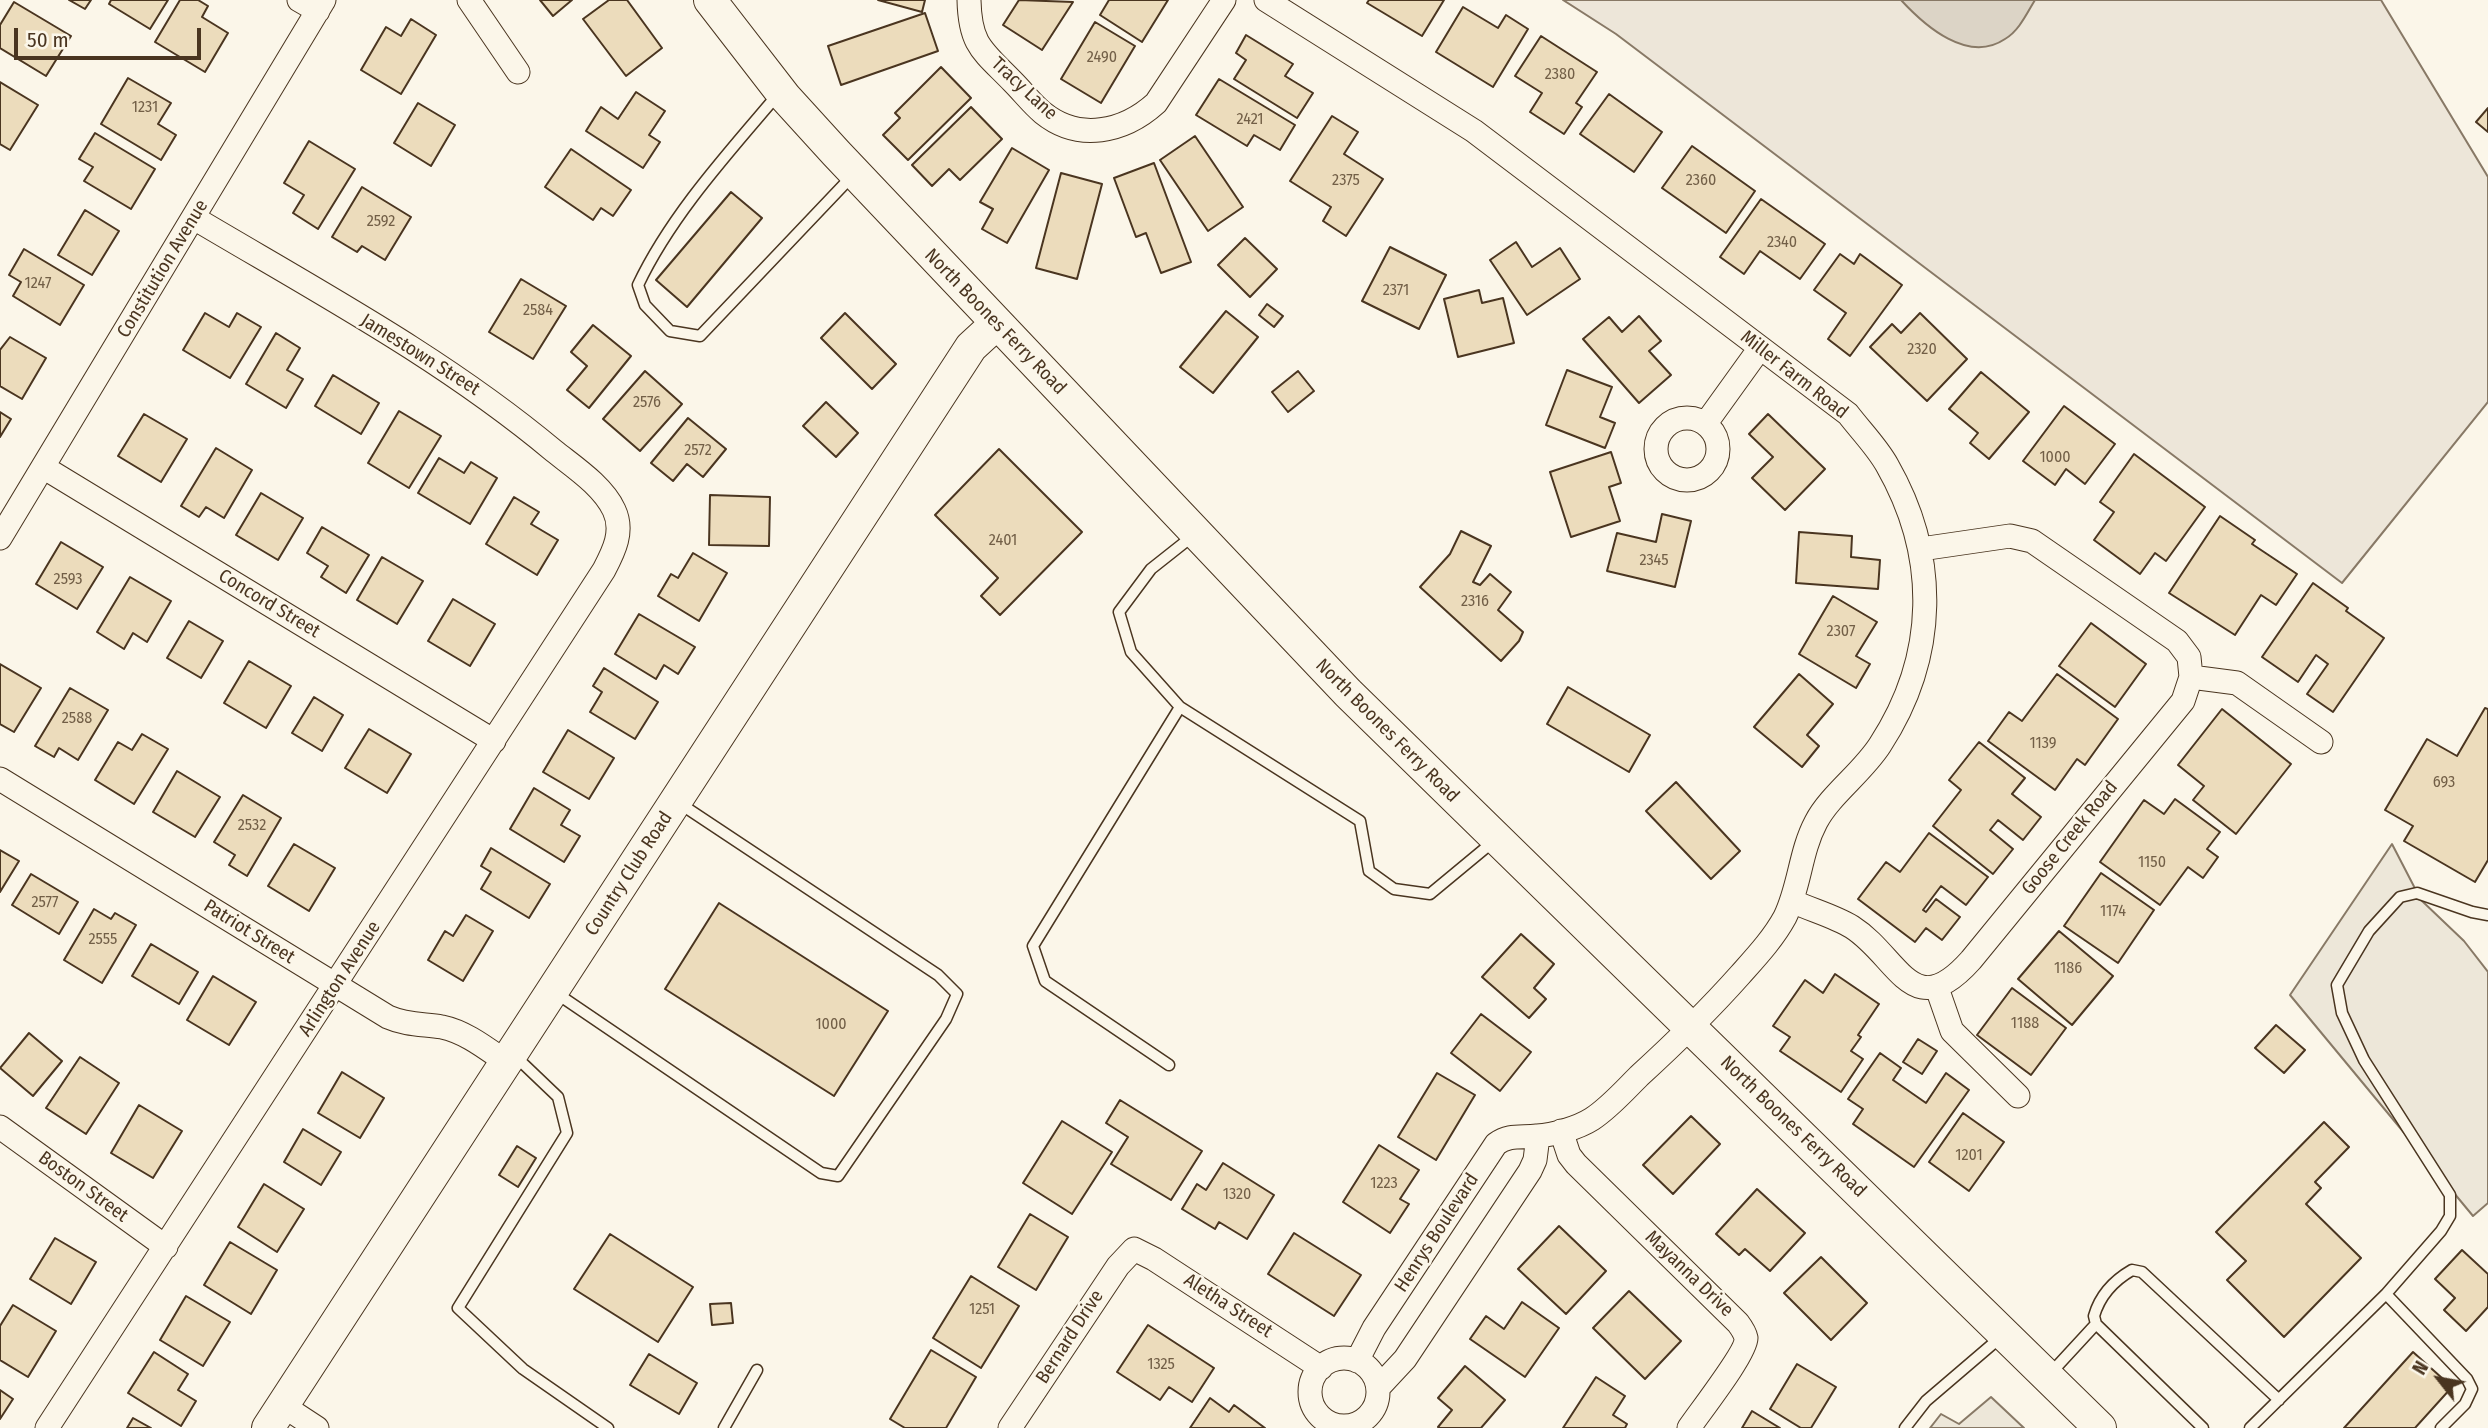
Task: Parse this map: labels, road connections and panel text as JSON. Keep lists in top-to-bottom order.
{
  "streets": {
    "main road": ["North Boones Ferry Road", "Country Club Road"],
    "street": [
      "Tracy Lane",
      "Constitution Avenue",
      "Jamestown Street",
      "Miller Farm Road",
      "Concord Street",
      "Goose Creek Road",
      "Patriot Street",
      "Arlington Avenue",
      "Boston Street",
      "Henrys Boulevard",
      "Mayanna Drive",
      "Aletha Street",
      "Bernard Drive"
    ]
  },
  "crossings": [
    ["Constitution Avenue", "Jamestown Street"],
    ["Constitution Avenue", "Concord Street"],
    ["North Boones Ferry Road", "Miller Farm Road"],
    ["North Boones Ferry Road", "Country Club Road"],
    ["North Boones Ferry Road", "Henrys Boulevard"],
    ["Jamestown Street", "Arlington Avenue"],
    ["Miller Farm Road", "Henrys Boulevard"],
    ["Concord Street", "Arlington Avenue"],
    ["Country Club Road", "Patriot Street"],
    ["Patriot Street", "Arlington Avenue"],
    ["Arlington Avenue", "Boston Street"],
    ["Henrys Boulevard", "Mayanna Drive"],
    ["Henrys Boulevard", "Aletha Street"],
    ["Aletha Street", "Bernard Drive"]
  ],
  "house_numbers": [
    "2490",
    "2380",
    "1231",
    "2421",
    "2375",
    "2360",
    "2592",
    "2340",
    "1247",
    "2371",
    "2584",
    "2320",
    "2576",
    "2572",
    "1000",
    "2401",
    "2345",
    "2593",
    "2316",
    "2307",
    "2588",
    "1139",
    "693",
    "2532",
    "1150",
    "2577",
    "1174",
    "2555",
    "1186",
    "1188",
    "1000",
    "1201",
    "1223",
    "1320",
    "1251",
    "1325"
  ],
  "scale_bar": "50 m",
  "north": "top left"
}
